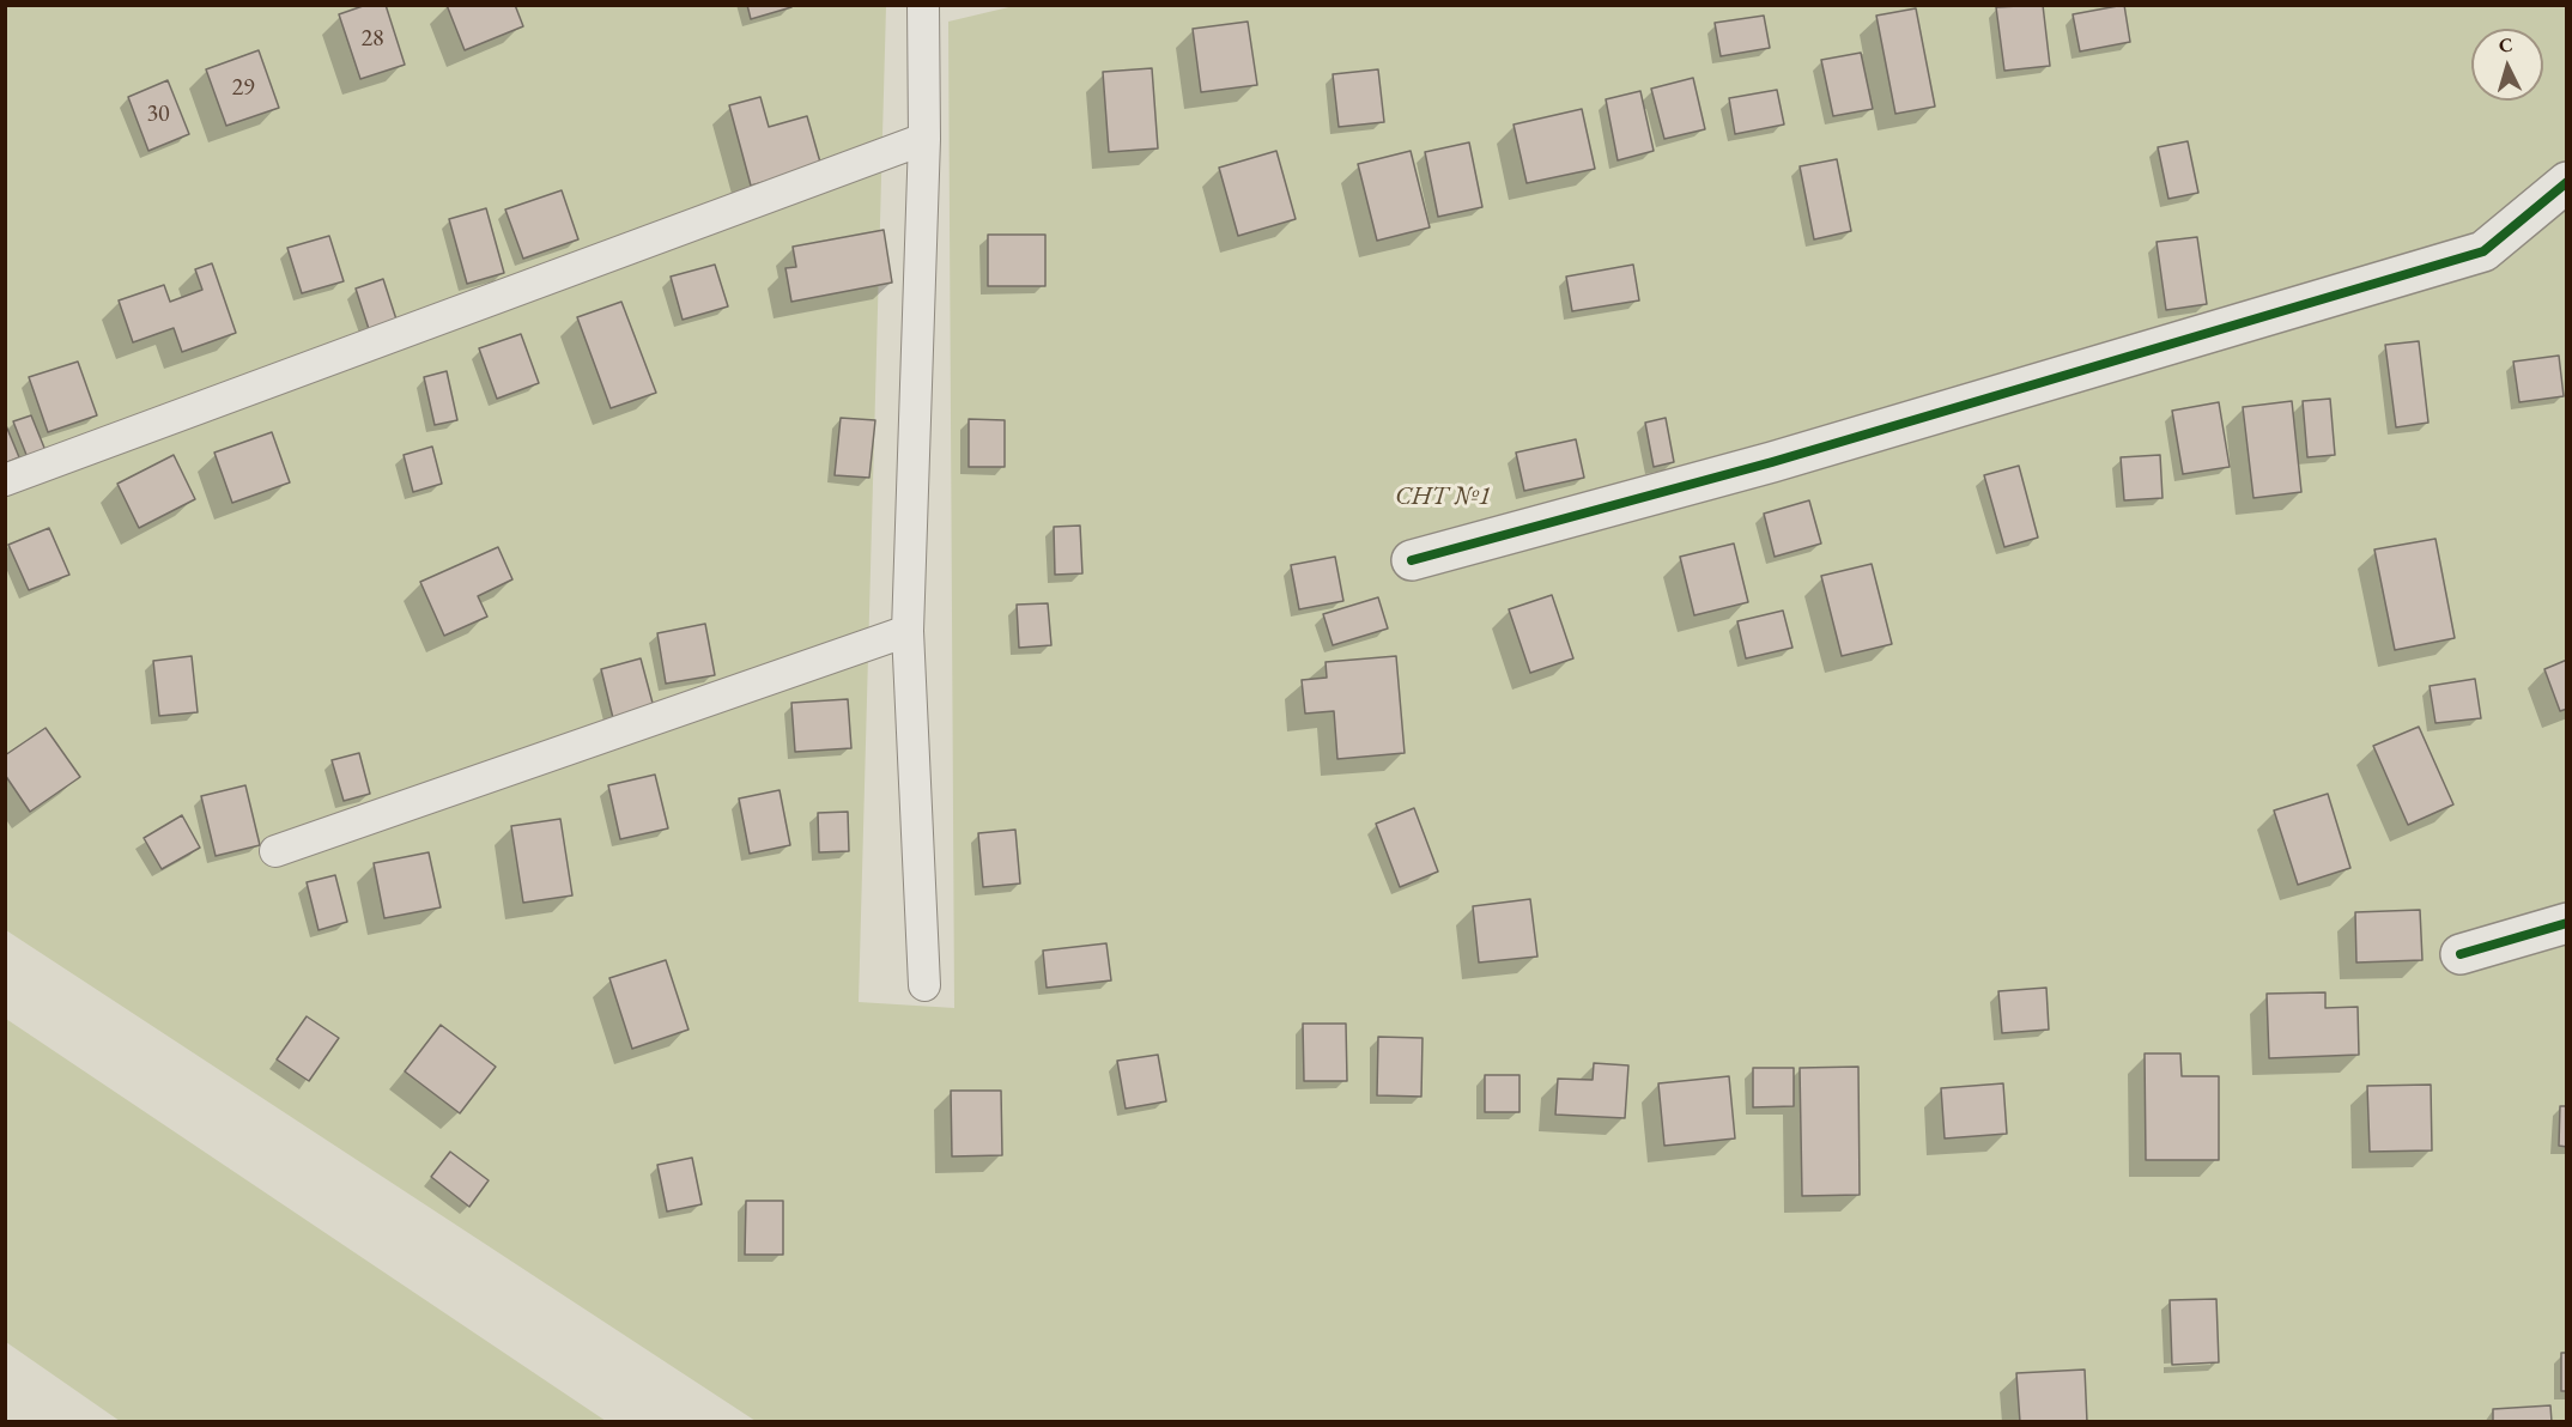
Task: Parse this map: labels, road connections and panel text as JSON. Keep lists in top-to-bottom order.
{
  "parks": ["СНТ №1"],
  "house_numbers": ["28", "29", "30"],
  "north": "top"
}
